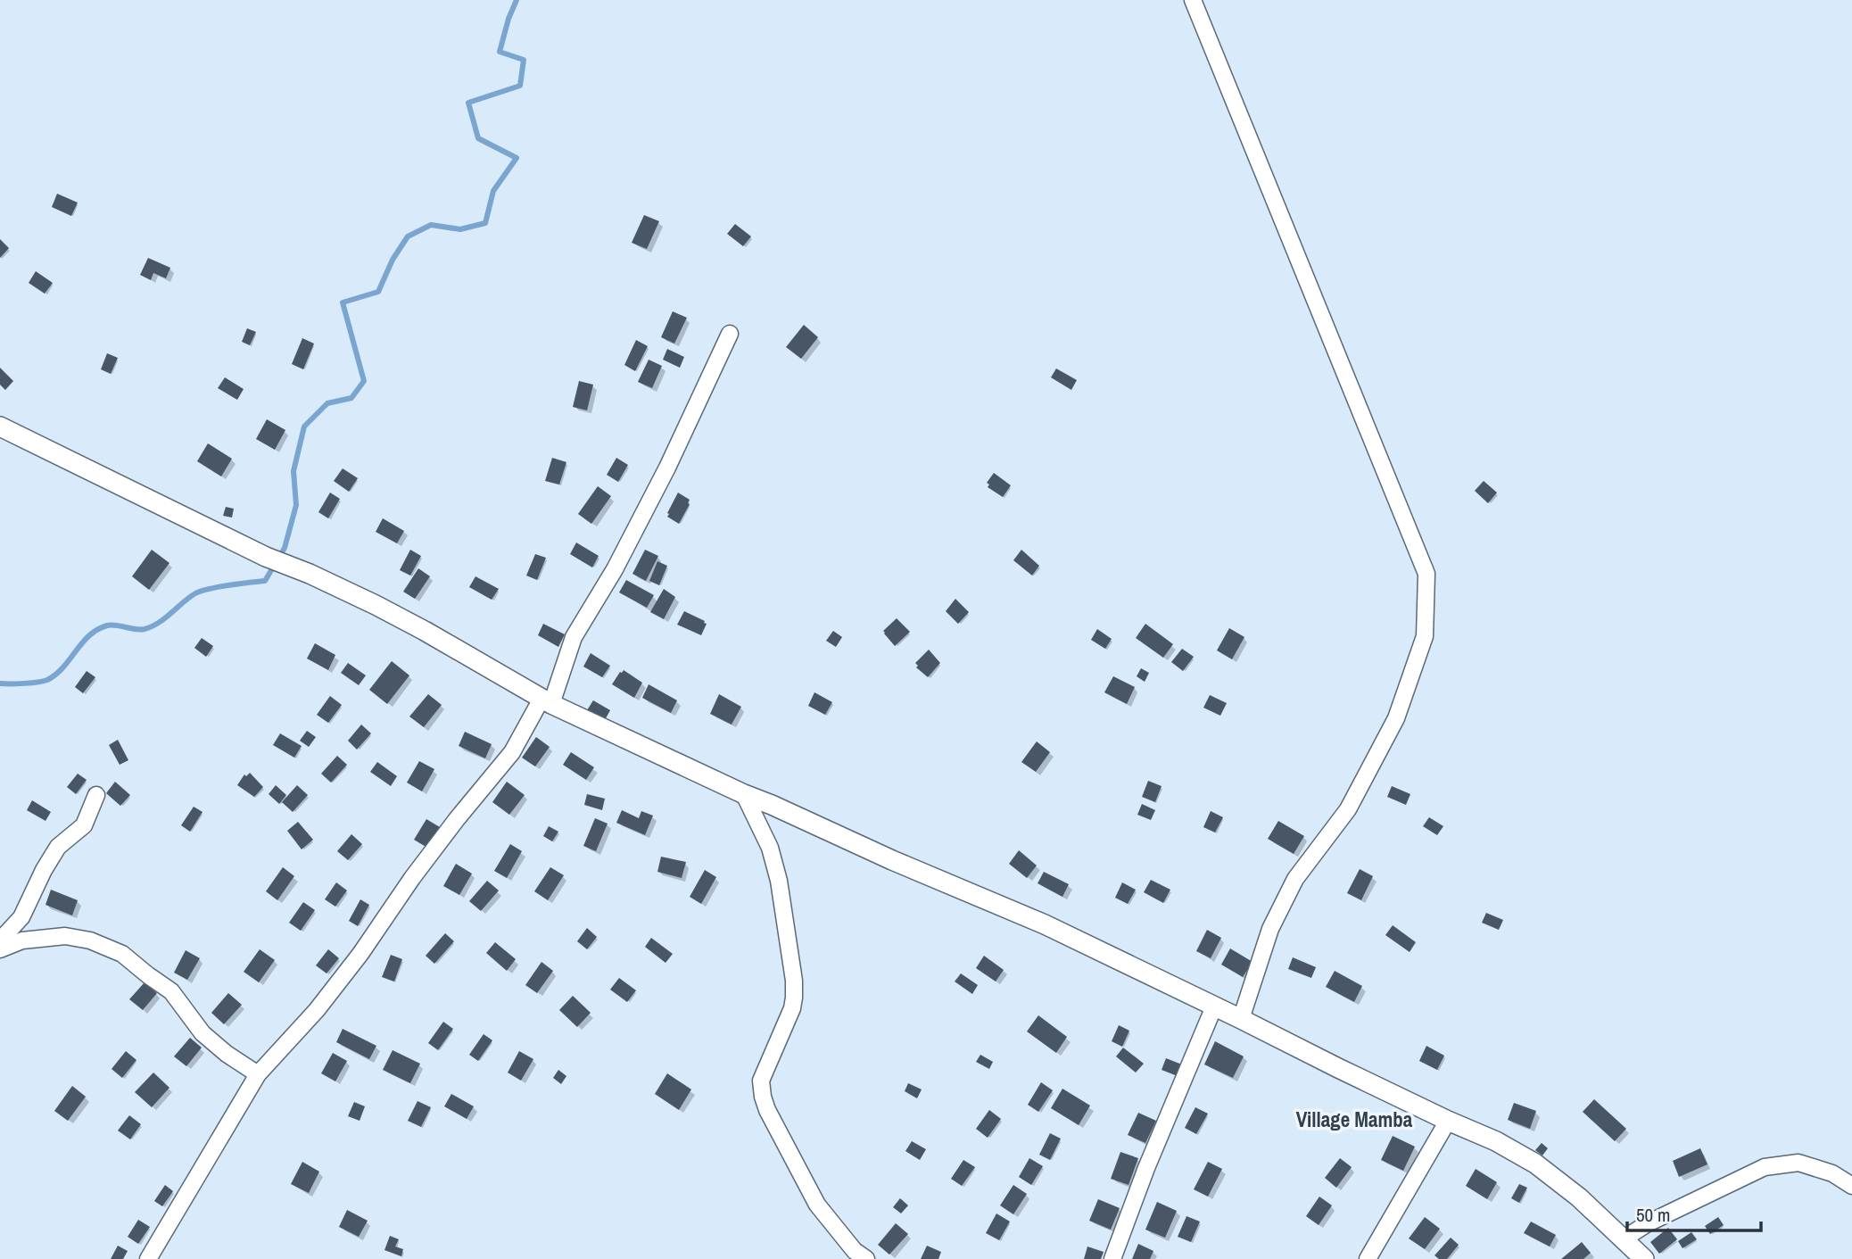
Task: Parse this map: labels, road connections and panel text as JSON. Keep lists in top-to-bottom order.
{
  "districts": ["Village Mamba"],
  "scale_bar": "50 m"
}
